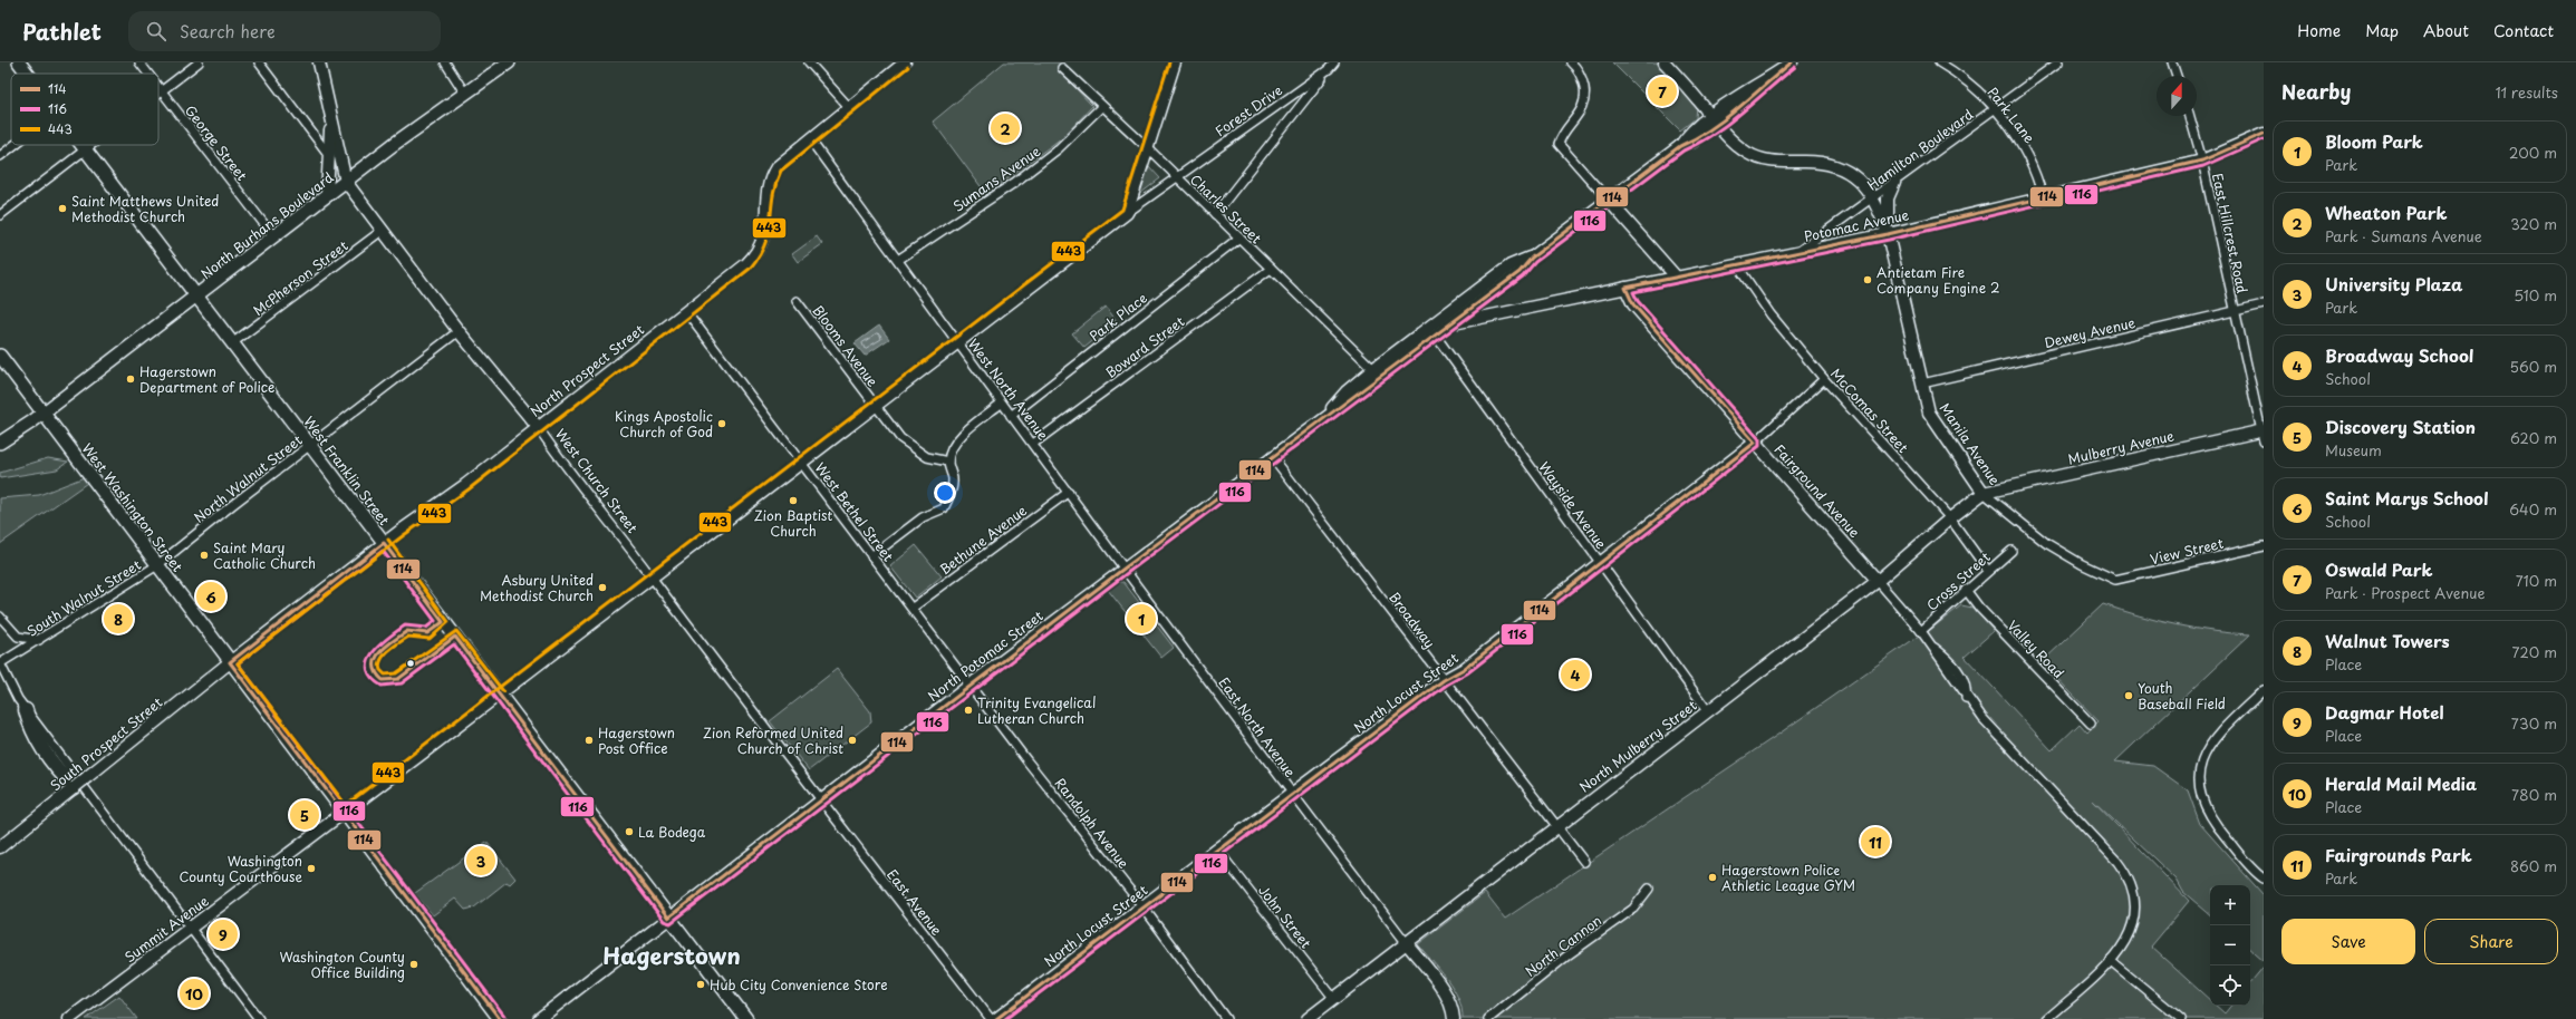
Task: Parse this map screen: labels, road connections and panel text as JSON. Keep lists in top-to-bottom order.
{
  "streets": {
    "main road": [
      "North Burhans Boulevard",
      "Potomac Avenue",
      "North Prospect Street",
      "Manila Avenue",
      "Mulberry Avenue",
      "West Franklin Street",
      "West Church Street",
      "Fairground Avenue",
      "West Washington Street",
      "North Potomac Street",
      "North Locust Street",
      "South Prospect Street",
      "North Mulberry Street",
      "Summit Avenue"
    ],
    "street": [
      "Forest Drive",
      "Park Lane",
      "George Street",
      "Hamilton Boulevard",
      "Sumans Avenue",
      "Charles Street",
      "East Hillcrest Road",
      "McPherson Street",
      "Park Place",
      "Dewey Avenue",
      "Blooms Avenue",
      "Boward Street",
      "West North Avenue",
      "McComas Street",
      "North Walnut Street",
      "Wayside Avenue",
      "West Bethel Street",
      "Bethune Avenue",
      "View Street",
      "Cross Street",
      "South Walnut Street",
      "Broadway",
      "Valley Road",
      "East North Avenue",
      "Randolph Avenue",
      "East Avenue",
      "John Street",
      "North Cannon"
    ]
  },
  "crossings": [
    ["Forest Drive", "Charles Street"],
    ["Forest Drive", "Summit Avenue"],
    ["Park Lane", "Hamilton Boulevard"],
    ["Park Lane", "Potomac Avenue"],
    ["George Street", "North Burhans Boulevard"],
    ["Hamilton Boulevard", "Potomac Avenue"],
    ["Sumans Avenue", "Charles Street"],
    ["Sumans Avenue", "West North Avenue"],
    ["Charles Street", "Park Place"],
    ["Charles Street", "Boward Street"],
    ["Charles Street", "North Potomac Street"],
    ["North Burhans Boulevard", "West Franklin Street"],
    ["North Burhans Boulevard", "West Church Street"],
    ["North Burhans Boulevard", "West Washington Street"],
    ["Potomac Avenue", "East Hillcrest Road"],
    ["Potomac Avenue", "McComas Street"],
    ["Potomac Avenue", "Manila Avenue"],
    ["Potomac Avenue", "Fairground Avenue"],
    ["East Hillcrest Road", "Dewey Avenue"],
    ["East Hillcrest Road", "Mulberry Avenue"],
    ["McPherson Street", "West Franklin Street"],
    ["McPherson Street", "West Church Street"],
    ["Park Place", "West North Avenue"],
    ["Dewey Avenue", "Manila Avenue"],
    ["Blooms Avenue", "Summit Avenue"],
    ["Boward Street", "West North Avenue"],
    ["North Prospect Street", "West North Avenue"],
    ["North Prospect Street", "West Franklin Street"],
    ["North Prospect Street", "West Church Street"],
    ["North Prospect Street", "West Washington Street"],
    ["North Prospect Street", "West Bethel Street"],
    ["North Prospect Street", "South Prospect Street"],
    ["West North Avenue", "Bethune Avenue"],
    ["West North Avenue", "North Potomac Street"],
    ["West North Avenue", "East North Avenue"],
    ["West North Avenue", "Summit Avenue"],
    ["McComas Street", "Cross Street"],
    ["McComas Street", "North Locust Street"],
    ["McComas Street", "North Mulberry Street"],
    ["Manila Avenue", "Mulberry Avenue"],
    ["Manila Avenue", "View Street"],
    ["Manila Avenue", "North Mulberry Street"],
    ["Mulberry Avenue", "North Mulberry Street"],
    ["West Franklin Street", "North Walnut Street"],
    ["West Franklin Street", "North Potomac Street"],
    ["West Franklin Street", "Summit Avenue"],
    ["North Walnut Street", "West Church Street"],
    ["North Walnut Street", "West Washington Street"],
    ["North Walnut Street", "South Walnut Street"],
    ["West Church Street", "North Potomac Street"],
    ["West Church Street", "East Avenue"],
    ["West Church Street", "Summit Avenue"],
    ["Fairground Avenue", "Cross Street"],
    ["Fairground Avenue", "North Locust Street"],
    ["Fairground Avenue", "North Mulberry Street"],
    ["Wayside Avenue", "North Potomac Street"],
    ["Wayside Avenue", "North Locust Street"],
    ["Wayside Avenue", "North Mulberry Street"],
    ["West Washington Street", "South Walnut Street"],
    ["West Washington Street", "South Prospect Street"],
    ["West Washington Street", "Summit Avenue"],
    ["West Bethel Street", "Bethune Avenue"],
    ["West Bethel Street", "North Potomac Street"],
    ["West Bethel Street", "Randolph Avenue"],
    ["West Bethel Street", "Summit Avenue"],
    ["Cross Street", "Valley Road"],
    ["Broadway", "North Potomac Street"],
    ["Broadway", "North Locust Street"],
    ["Broadway", "North Mulberry Street"],
    ["North Potomac Street", "East North Avenue"],
    ["North Potomac Street", "Randolph Avenue"],
    ["North Potomac Street", "East Avenue"],
    ["North Locust Street", "East North Avenue"],
    ["North Locust Street", "Randolph Avenue"],
    ["North Locust Street", "John Street"],
    ["East North Avenue", "North Mulberry Street"],
    ["North Mulberry Street", "John Street"]
  ],
  "districts": ["Hagerstown"],
  "places": [
    "Saint Matthews United Methodist Church",
    "Antietam Fire Company Engine 2",
    "Hagerstown Department of Police",
    "Kings Apostolic Church of God",
    "Zion Baptist Church",
    "Saint Mary Catholic Church",
    "Asbury United Methodist Church",
    "Youth Baseball Field",
    "Trinity Evangelical Lutheran Church",
    "Hagerstown Post Office",
    "Zion Reformed United Church of Christ",
    "La Bodega",
    "Washington County Courthouse",
    "Hagerstown Police Athletic League GYM",
    "Washington County Office Building",
    "Hub City Convenience Store"
  ],
  "lines": ["transit line 114", "transit line 443", "transit line 116"],
  "legend": ["114", "116", "443"],
  "north": "top",
  "page": {
    "header": "Pathlet",
    "search": "Search here",
    "nav": [
      "Home",
      "Map",
      "About",
      "Contact"
    ],
    "heading": ["Nearby", "11 results"],
    "pins": [
      "7",
      "2",
      "6",
      "1",
      "8",
      "4",
      "5",
      "11",
      "3",
      "9",
      "10"
    ],
    "list": [
      {
        "mark": "1",
        "name": "Bloom Park",
        "note": "Park",
        "value": "200 m"
      },
      {
        "mark": "2",
        "name": "Wheaton Park",
        "note": "Park · Sumans Avenue",
        "value": "320 m"
      },
      {
        "mark": "3",
        "name": "University Plaza",
        "note": "Park",
        "value": "510 m"
      },
      {
        "mark": "4",
        "name": "Broadway School",
        "note": "School",
        "value": "560 m"
      },
      {
        "mark": "5",
        "name": "Discovery Station",
        "note": "Museum",
        "value": "620 m"
      },
      {
        "mark": "6",
        "name": "Saint Marys School",
        "note": "School",
        "value": "640 m"
      },
      {
        "mark": "7",
        "name": "Oswald Park",
        "note": "Park · Prospect Avenue",
        "value": "710 m"
      },
      {
        "mark": "8",
        "name": "Walnut Towers",
        "note": "Place",
        "value": "720 m"
      },
      {
        "mark": "9",
        "name": "Dagmar Hotel",
        "note": "Place",
        "value": "730 m"
      },
      {
        "mark": "10",
        "name": "Herald Mail Media",
        "note": "Place",
        "value": "780 m"
      },
      {
        "mark": "11",
        "name": "Fairgrounds Park",
        "note": "Park",
        "value": "860 m"
      }
    ],
    "map_buttons": ["+", "−"],
    "buttons": ["Save", "Share"]
  }
}
